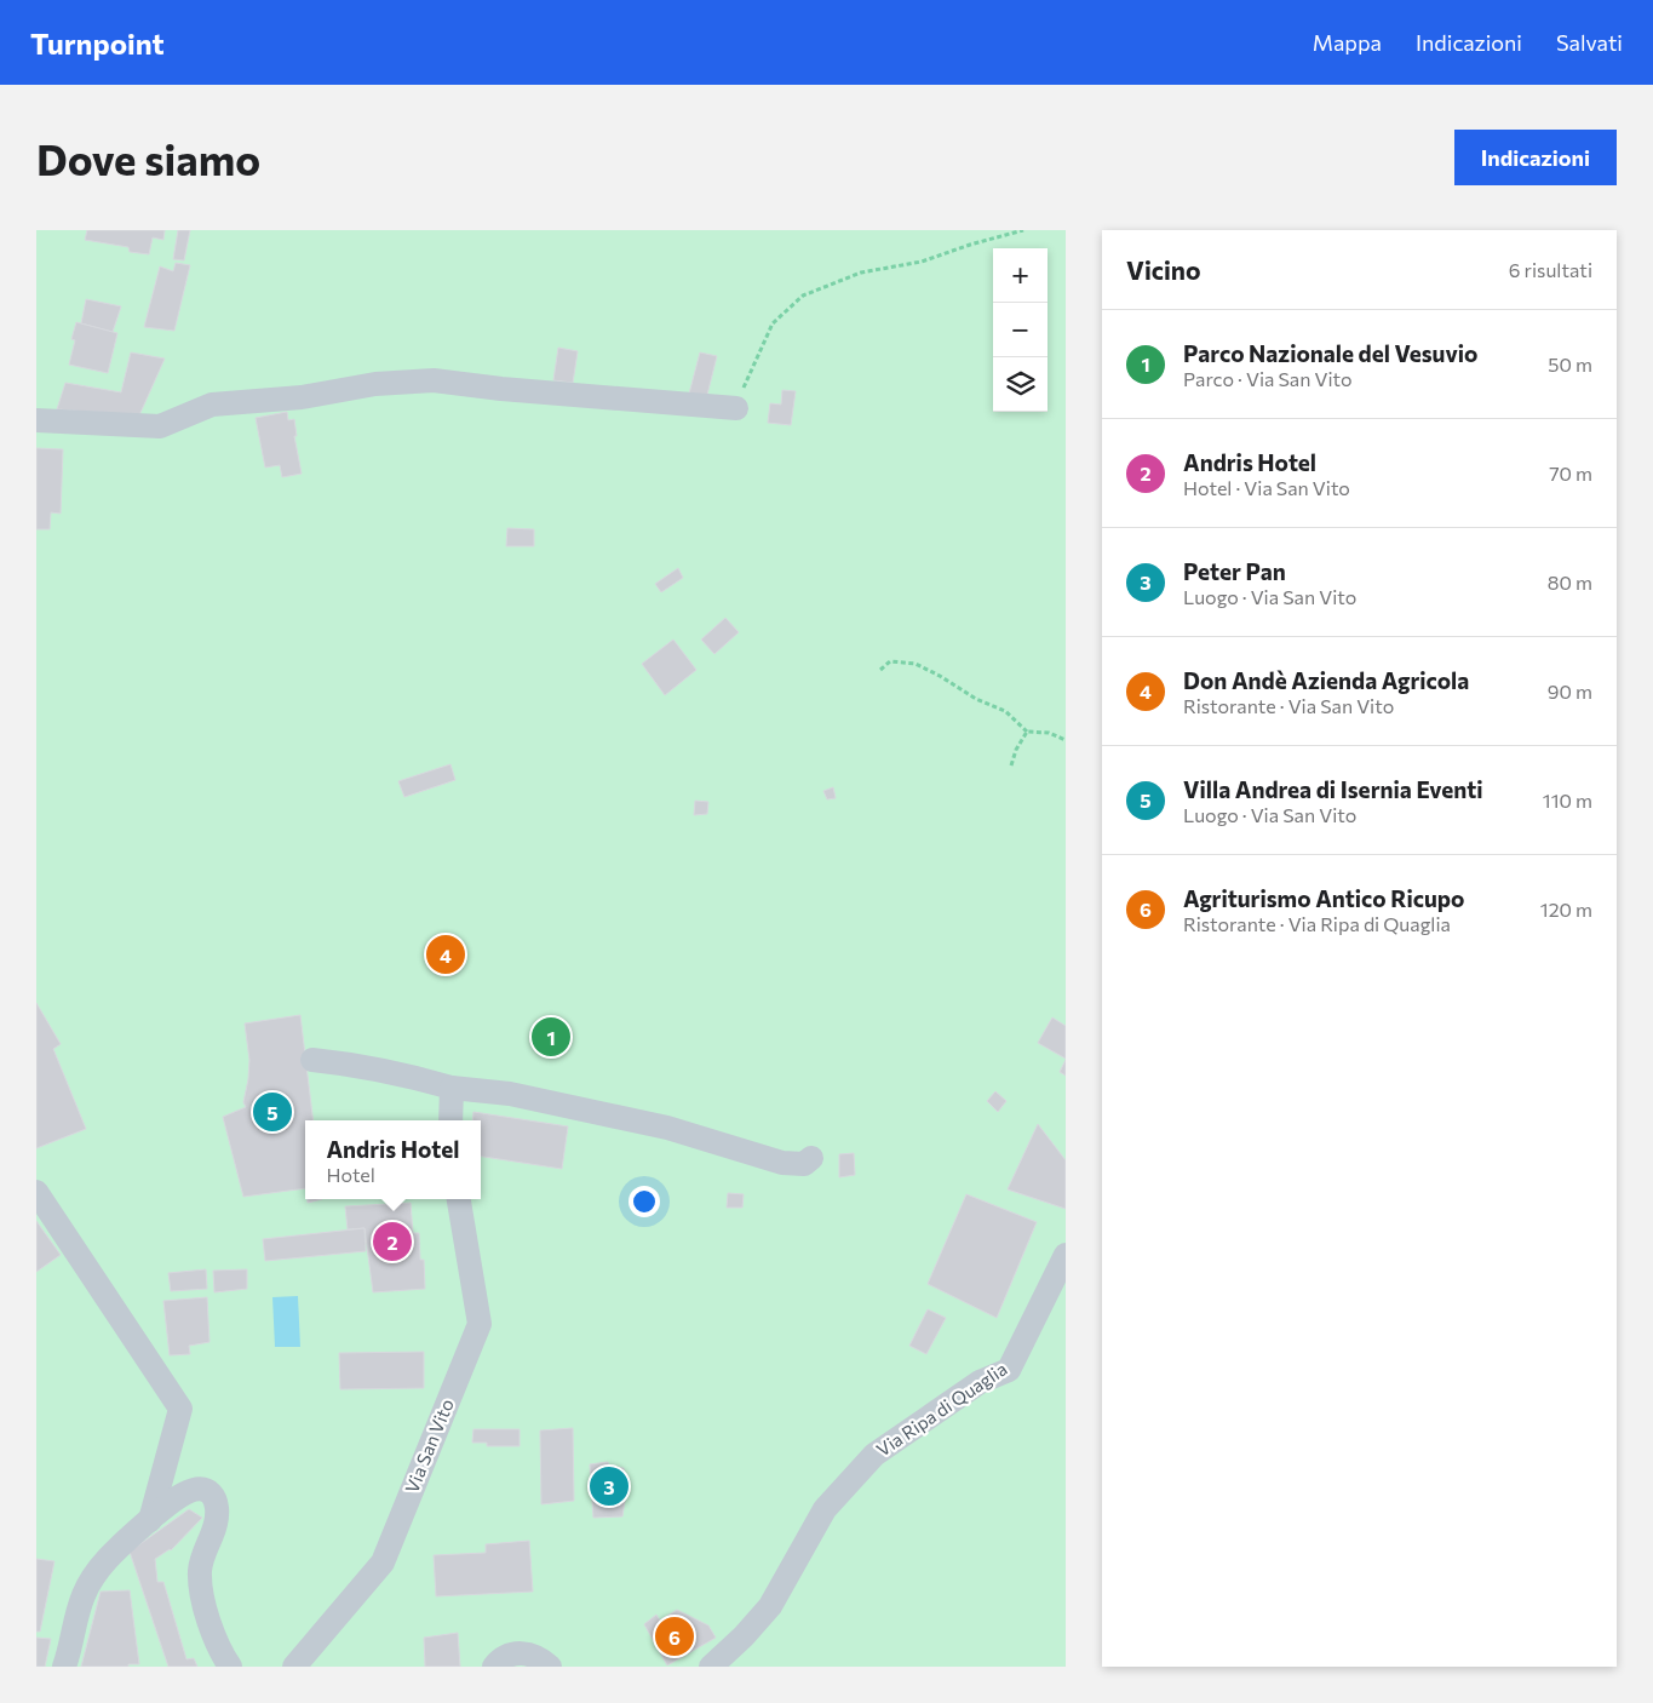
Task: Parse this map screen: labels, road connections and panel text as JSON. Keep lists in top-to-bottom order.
{
  "streets": {
    "street": ["Via Ripa di Quaglia", "Via San Vito"]
  },
  "page": {
    "header": "Turnpoint",
    "nav": ["Mappa", "Indicazioni", "Salvati"],
    "buttons": "Indicazioni",
    "title": "Dove siamo",
    "heading": ["Vicino", "6 risultati"],
    "map_buttons": ["+", "−"],
    "list": [
      {
        "mark": "1",
        "name": "Parco Nazionale del Vesuvio",
        "note": "Parco · Via San Vito",
        "value": "50 m"
      },
      {
        "mark": "2",
        "name": "Andris Hotel",
        "note": "Hotel · Via San Vito",
        "value": "70 m"
      },
      {
        "mark": "3",
        "name": "Peter Pan",
        "note": "Luogo · Via San Vito",
        "value": "80 m"
      },
      {
        "mark": "4",
        "name": "Don Andè Azienda Agricola",
        "note": "Ristorante · Via San Vito",
        "value": "90 m"
      },
      {
        "mark": "5",
        "name": "Villa Andrea di Isernia Eventi",
        "note": "Luogo · Via San Vito",
        "value": "110 m"
      },
      {
        "mark": "6",
        "name": "Agriturismo Antico Ricupo",
        "note": "Ristorante · Via Ripa di Quaglia",
        "value": "120 m"
      }
    ],
    "pins": [
      "4",
      "1",
      "5",
      "2",
      "3",
      "6"
    ],
    "popup": ["Andris Hotel", "Hotel"]
  }
}
